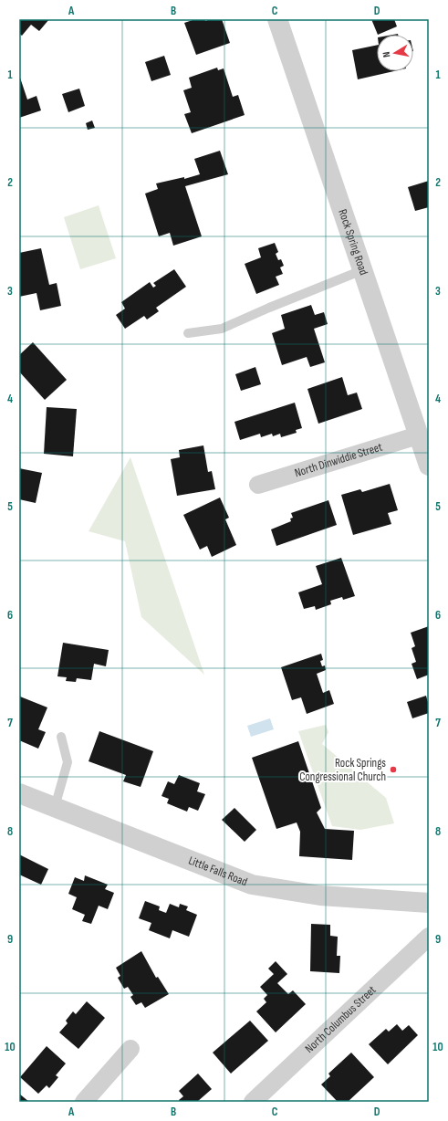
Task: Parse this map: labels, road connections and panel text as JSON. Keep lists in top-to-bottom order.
{
  "streets": {
    "street": [
      "Rock Spring Road",
      "North Dinwiddie Street",
      "Little Falls Road",
      "North Columbus Street"
    ]
  },
  "crossings": [
    ["Rock Spring Road", "North Dinwiddie Street"]
  ],
  "places": ["Rock Springs Congressional Church"],
  "north": "left",
  "grid": {
    "columns": [
      "A",
      "B",
      "C",
      "D"
    ],
    "rows": [
      "1",
      "2",
      "3",
      "4",
      "5",
      "6",
      "7",
      "8",
      "9",
      "10"
    ]
  }
}
